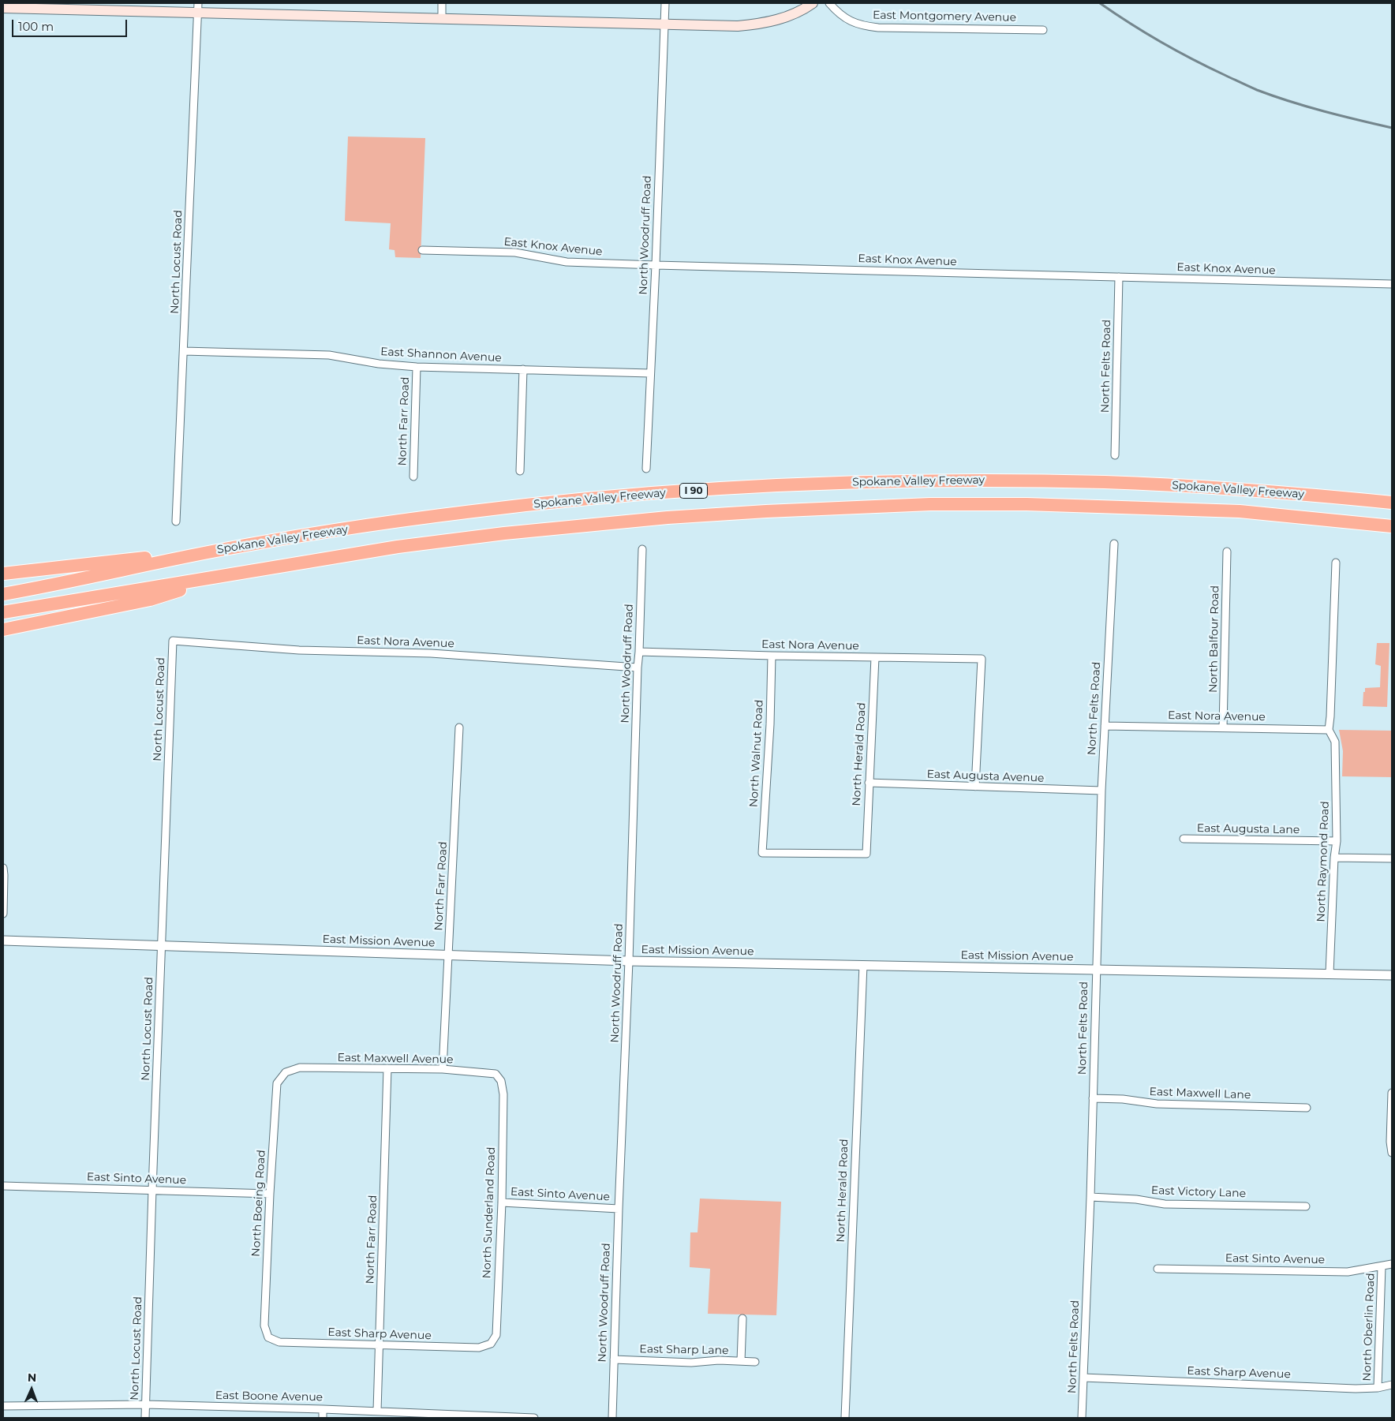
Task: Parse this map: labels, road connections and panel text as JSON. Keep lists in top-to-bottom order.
{
  "streets": {
    "highway": ["Spokane Valley Freeway", "I 90"],
    "street": [
      "East Montgomery Avenue",
      "North Woodruff Road",
      "East Knox Avenue",
      "North Locust Road",
      "East Shannon Avenue",
      "North Felts Road",
      "North Farr Road",
      "North Balfour Road",
      "East Nora Avenue",
      "North Walnut Road",
      "North Herald Road",
      "East Augusta Avenue",
      "East Augusta Lane",
      "North Raymond Road",
      "East Mission Avenue",
      "East Maxwell Avenue",
      "East Maxwell Lane",
      "East Sinto Avenue",
      "East Victory Lane",
      "North Boeing Road",
      "North Sunderland Road",
      "North Oberlin Road",
      "East Sharp Avenue",
      "East Sharp Lane",
      "East Boone Avenue"
    ]
  },
  "crossings": [
    ["North Woodruff Road", "East Knox Avenue"],
    ["North Woodruff Road", "East Shannon Avenue"],
    ["North Woodruff Road", "East Nora Avenue"],
    ["North Woodruff Road", "East Mission Avenue"],
    ["North Woodruff Road", "East Sinto Avenue"],
    ["North Woodruff Road", "East Sharp Lane"],
    ["East Knox Avenue", "North Felts Road"],
    ["North Locust Road", "East Shannon Avenue"],
    ["North Locust Road", "East Nora Avenue"],
    ["North Locust Road", "East Mission Avenue"],
    ["North Locust Road", "East Sinto Avenue"],
    ["North Locust Road", "East Boone Avenue"],
    ["East Shannon Avenue", "North Farr Road"],
    ["North Felts Road", "East Nora Avenue"],
    ["North Felts Road", "East Augusta Avenue"],
    ["North Felts Road", "East Mission Avenue"],
    ["North Felts Road", "East Maxwell Lane"],
    ["North Felts Road", "East Victory Lane"],
    ["North Felts Road", "East Sharp Avenue"],
    ["North Farr Road", "East Mission Avenue"],
    ["North Farr Road", "East Maxwell Avenue"],
    ["North Farr Road", "East Sharp Avenue"],
    ["North Farr Road", "East Boone Avenue"],
    ["North Balfour Road", "East Nora Avenue"],
    ["East Nora Avenue", "North Walnut Road"],
    ["East Nora Avenue", "North Herald Road"],
    ["East Nora Avenue", "East Augusta Avenue"],
    ["East Nora Avenue", "North Raymond Road"],
    ["North Walnut Road", "North Herald Road"],
    ["North Herald Road", "East Augusta Avenue"],
    ["North Herald Road", "East Mission Avenue"],
    ["East Augusta Lane", "North Raymond Road"],
    ["North Raymond Road", "East Mission Avenue"],
    ["East Maxwell Avenue", "North Boeing Road"],
    ["East Maxwell Avenue", "North Sunderland Road"],
    ["East Sinto Avenue", "North Boeing Road"],
    ["East Sinto Avenue", "North Sunderland Road"],
    ["East Sinto Avenue", "North Oberlin Road"],
    ["North Boeing Road", "East Sharp Avenue"],
    ["North Sunderland Road", "East Sharp Avenue"],
    ["North Oberlin Road", "East Sharp Avenue"]
  ],
  "scale_bar": "100 m",
  "north": "top"
}
